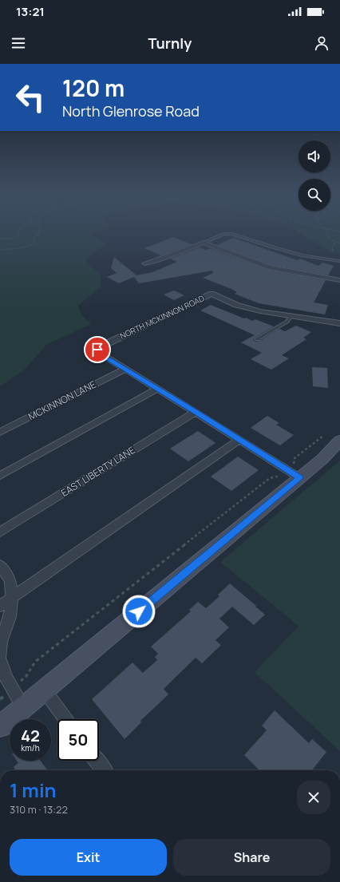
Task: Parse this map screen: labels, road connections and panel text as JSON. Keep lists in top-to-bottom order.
{
  "streets": {
    "street": ["NORTH MCKINNON ROAD", "MCKINNON LANE", "EAST LIBERTY LANE"]
  },
  "crossings": [
    ["NORTH MCKINNON ROAD", "MCKINNON LANE"]
  ],
  "page": {
    "status": "13:21",
    "header": "Turnly",
    "turn": ["120 m", "North Glenrose Road"],
    "speed": "42 km/h",
    "limit": "50",
    "heading": ["1 min", "310 m · 13:22"],
    "buttons": ["Exit", "Share"]
  }
}
